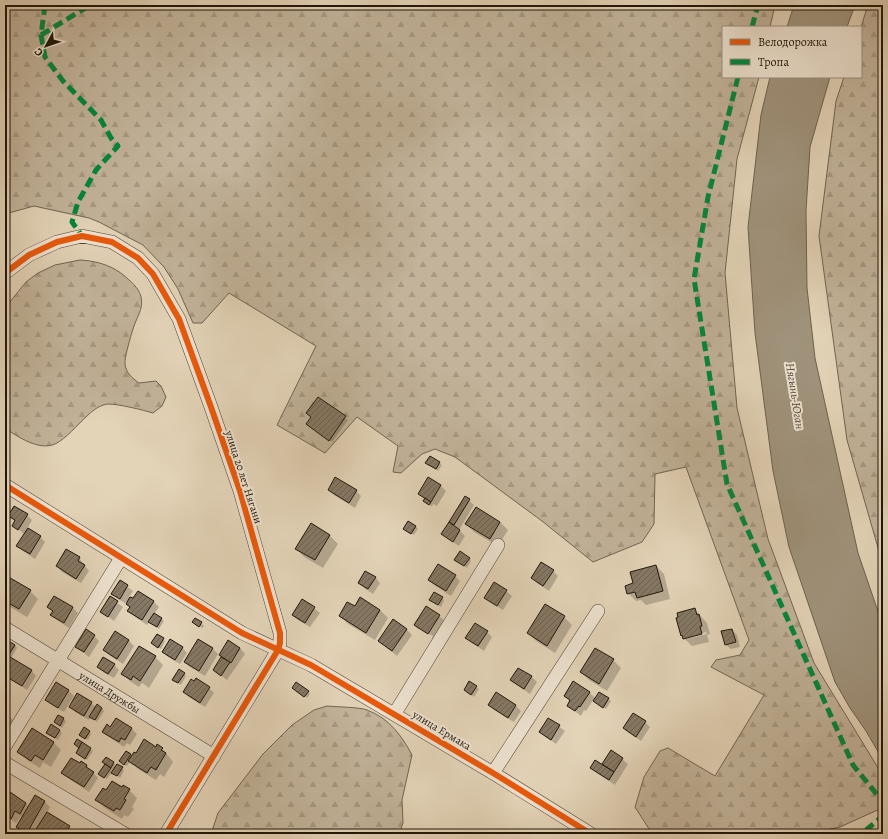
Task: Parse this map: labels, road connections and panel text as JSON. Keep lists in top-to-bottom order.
{
  "streets": {
    "street": ["улица 20 лет Нягани", "улица Дружбы", "улица Ермака"]
  },
  "crossings": [
    ["улица 20 лет Нягани", "улица Дружбы"],
    ["улица 20 лет Нягани", "улица Ермака"]
  ],
  "water": ["Нягынь-Юган"],
  "legend": ["Велодорожка", "Тропа"],
  "north": "bottom left"
}
